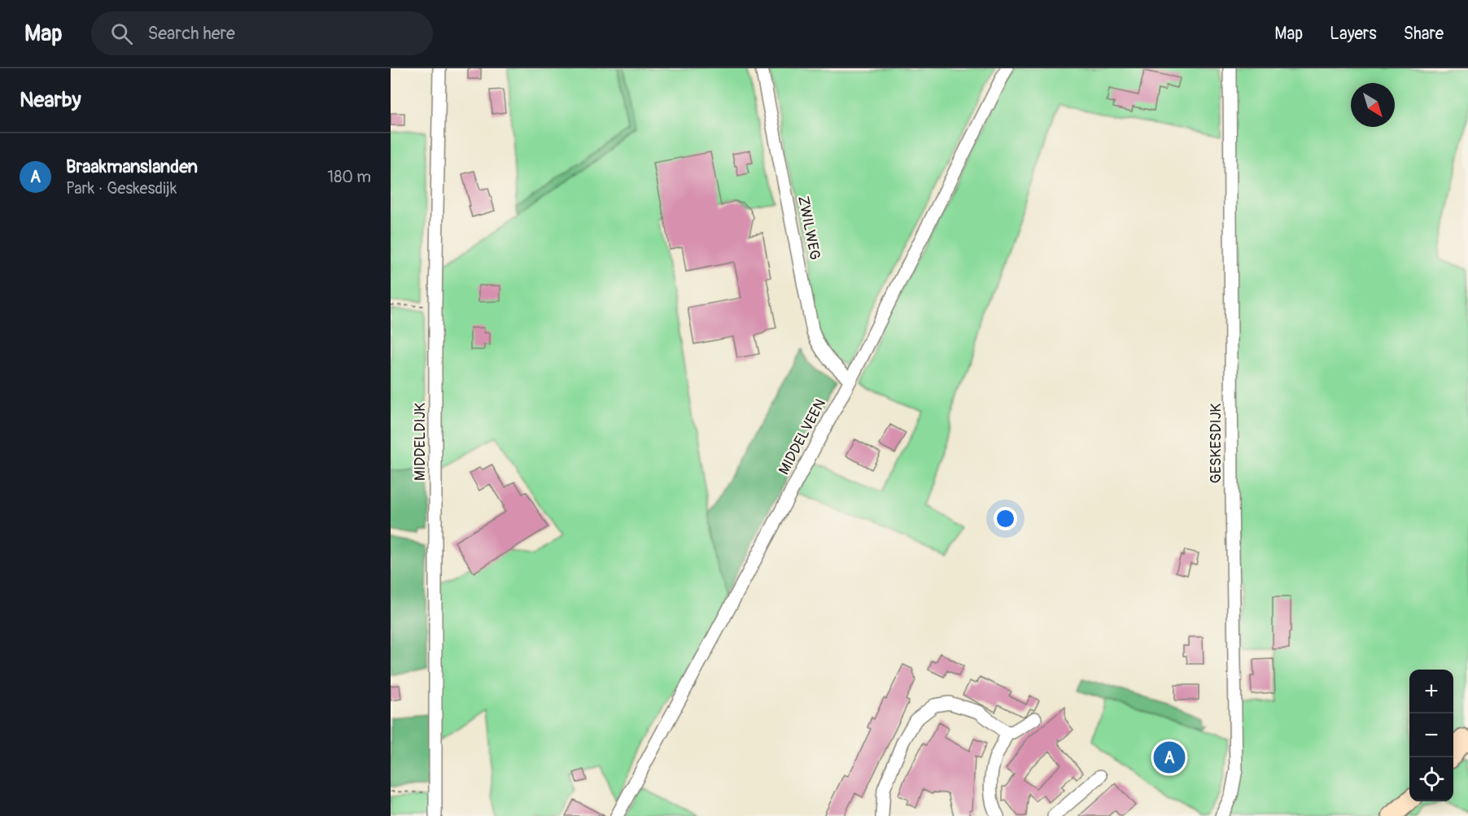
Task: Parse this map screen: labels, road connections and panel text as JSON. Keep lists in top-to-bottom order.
{
  "streets": {
    "street": [
      "ZWILWEG",
      "MIDDELVEEN",
      "MIDDELDIJK",
      "GESKESDIJK"
    ]
  },
  "crossings": [
    ["ZWILWEG", "MIDDELVEEN"]
  ],
  "north": "bottom right",
  "page": {
    "header": "Map",
    "search": "Search here",
    "nav": ["Map", "Layers", "Share"],
    "heading": "Nearby",
    "list": [
      {
        "mark": "A",
        "name": "Braakmanslanden",
        "note": "Park · Geskesdijk",
        "value": "180 m"
      }
    ],
    "map_buttons": ["+", "−"],
    "pins": "A"
  }
}
